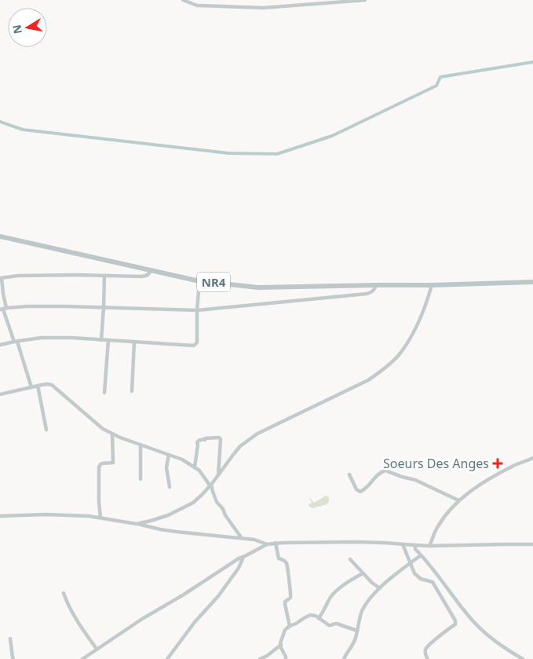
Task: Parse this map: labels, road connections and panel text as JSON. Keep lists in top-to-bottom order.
{
  "streets": {
    "highway": ["NR4"]
  },
  "places": {
    "health": ["Soeurs Des Anges"]
  },
  "north": "left"
}
